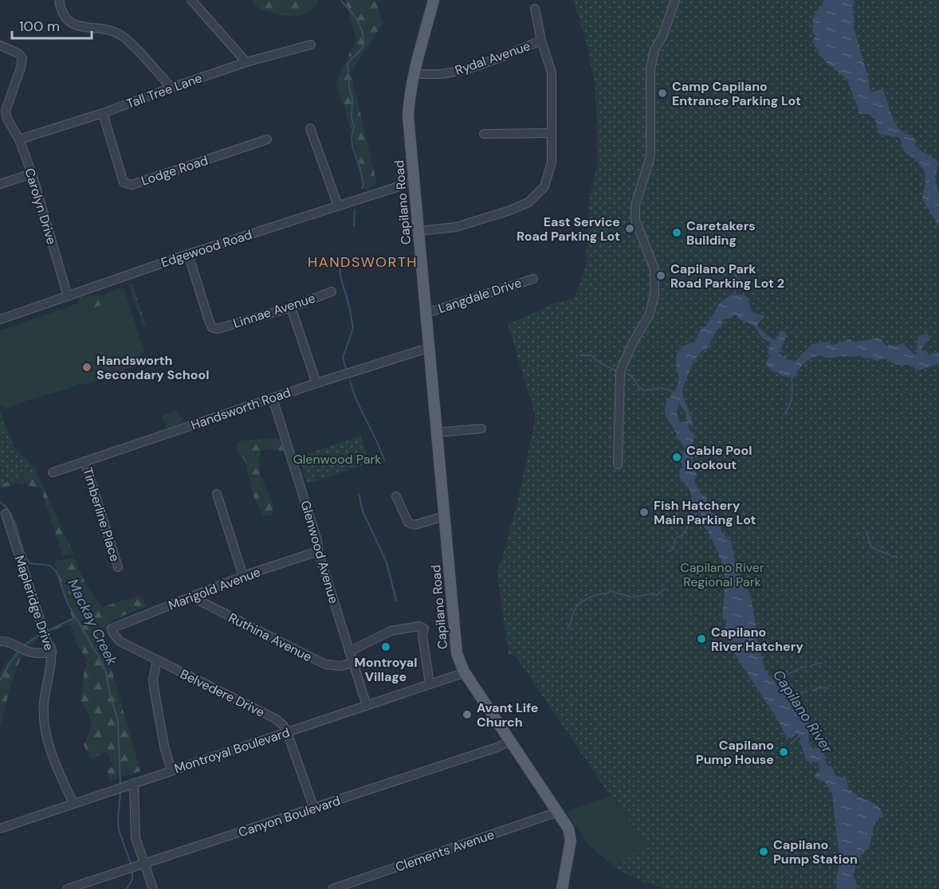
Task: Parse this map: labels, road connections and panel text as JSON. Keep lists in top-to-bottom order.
{
  "streets": {
    "main road": ["Capilano Road"],
    "street": [
      "Rydal Avenue",
      "Tall Tree Lane",
      "Lodge Road",
      "Carolyn Drive",
      "Edgewood Road",
      "Langdale Drive",
      "Linnae Avenue",
      "Handsworth Road",
      "Timberline Place",
      "Glenwood Avenue",
      "Marigold Avenue",
      "Mapleridge Drive",
      "Ruthina Avenue",
      "Belvedere Drive",
      "Montroyal Boulevard",
      "Canyon Boulevard",
      "Clements Avenue"
    ]
  },
  "crossings": [
    ["Rydal Avenue", "Capilano Road"],
    ["Tall Tree Lane", "Lodge Road"],
    ["Tall Tree Lane", "Carolyn Drive"],
    ["Capilano Road", "Edgewood Road"],
    ["Capilano Road", "Langdale Drive"],
    ["Capilano Road", "Handsworth Road"],
    ["Capilano Road", "Montroyal Boulevard"],
    ["Capilano Road", "Canyon Boulevard"],
    ["Capilano Road", "Clements Avenue"],
    ["Carolyn Drive", "Edgewood Road"],
    ["Edgewood Road", "Linnae Avenue"],
    ["Handsworth Road", "Timberline Place"],
    ["Handsworth Road", "Glenwood Avenue"],
    ["Glenwood Avenue", "Marigold Avenue"],
    ["Glenwood Avenue", "Ruthina Avenue"],
    ["Glenwood Avenue", "Montroyal Boulevard"],
    ["Marigold Avenue", "Ruthina Avenue"],
    ["Marigold Avenue", "Belvedere Drive"],
    ["Mapleridge Drive", "Montroyal Boulevard"],
    ["Belvedere Drive", "Montroyal Boulevard"],
    ["Belvedere Drive", "Canyon Boulevard"]
  ],
  "districts": ["HANDSWORTH"],
  "water": ["Mackay Creek", "Capilano River"],
  "parks": ["Glenwood Park", "Capilano River Regional Park"],
  "places": [
    "Camp Capilano Entrance Parking Lot",
    "East Service Road Parking Lot",
    "Caretakers Building",
    "Capilano Park Road Parking Lot 2",
    "Handsworth Secondary School",
    "Cable Pool Lookout",
    "Fish Hatchery Main Parking Lot",
    "Capilano River Hatchery",
    "Montroyal Village",
    "Avant Life Church",
    "Capilano Pump House",
    "Capilano Pump Station"
  ],
  "scale_bar": "100 m"
}
